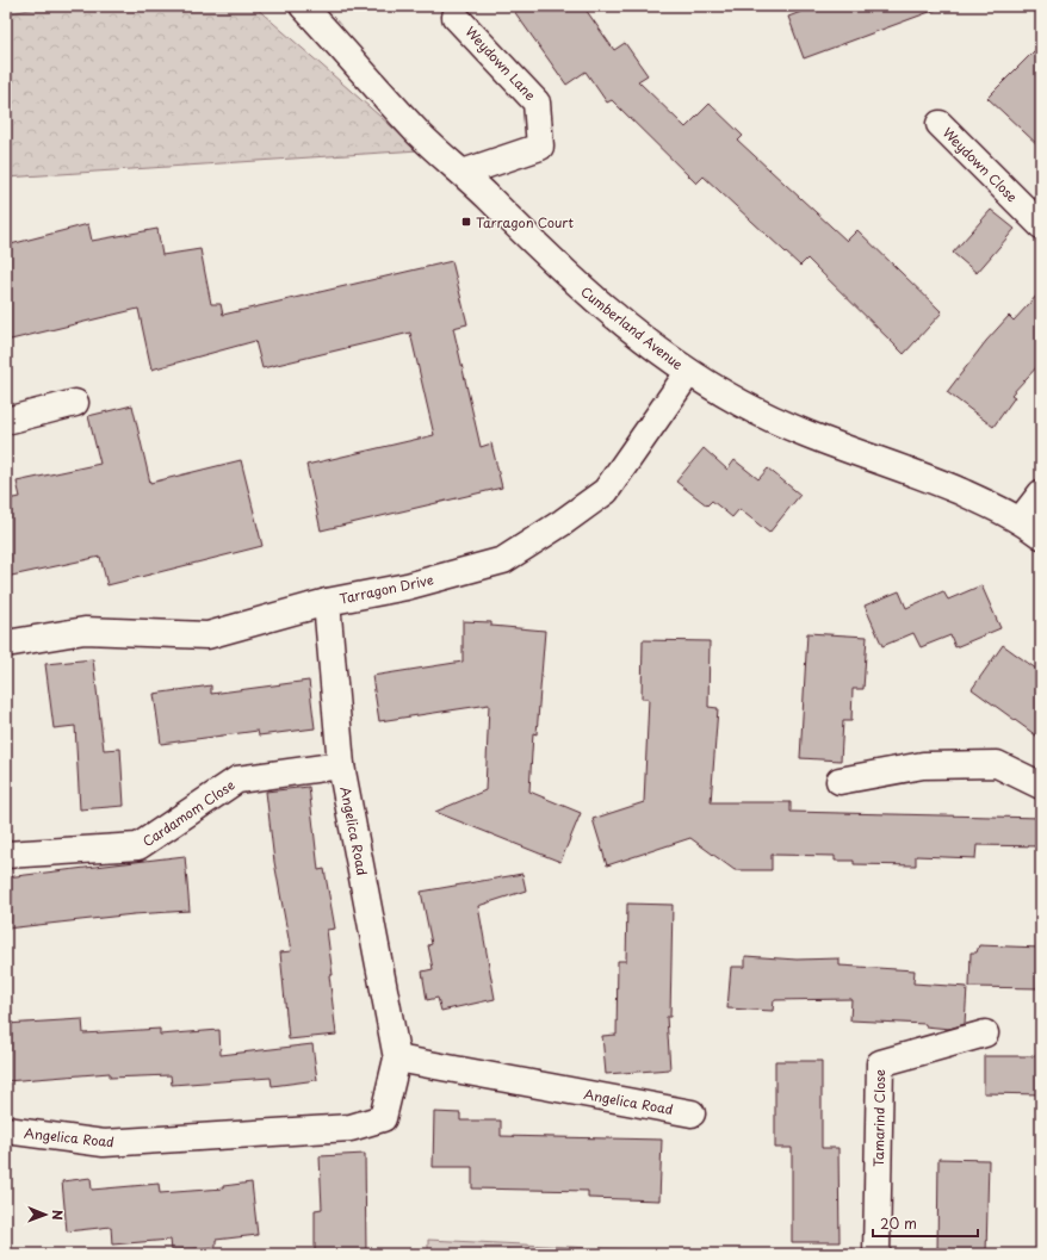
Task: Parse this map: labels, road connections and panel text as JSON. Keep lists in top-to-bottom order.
{
  "streets": {
    "street": [
      "Weydown Lane",
      "Weydown Close",
      "Cumberland Avenue",
      "Tarragon Drive",
      "Cardamom Close",
      "Angelica Road",
      "Tamarind Close"
    ]
  },
  "crossings": [
    ["Weydown Lane", "Cumberland Avenue"],
    ["Cumberland Avenue", "Tarragon Drive"],
    ["Tarragon Drive", "Angelica Road"],
    ["Cardamom Close", "Angelica Road"]
  ],
  "places": {
    "transit": ["Tarragon Court"]
  },
  "scale_bar": "20 m",
  "north": "right"
}
